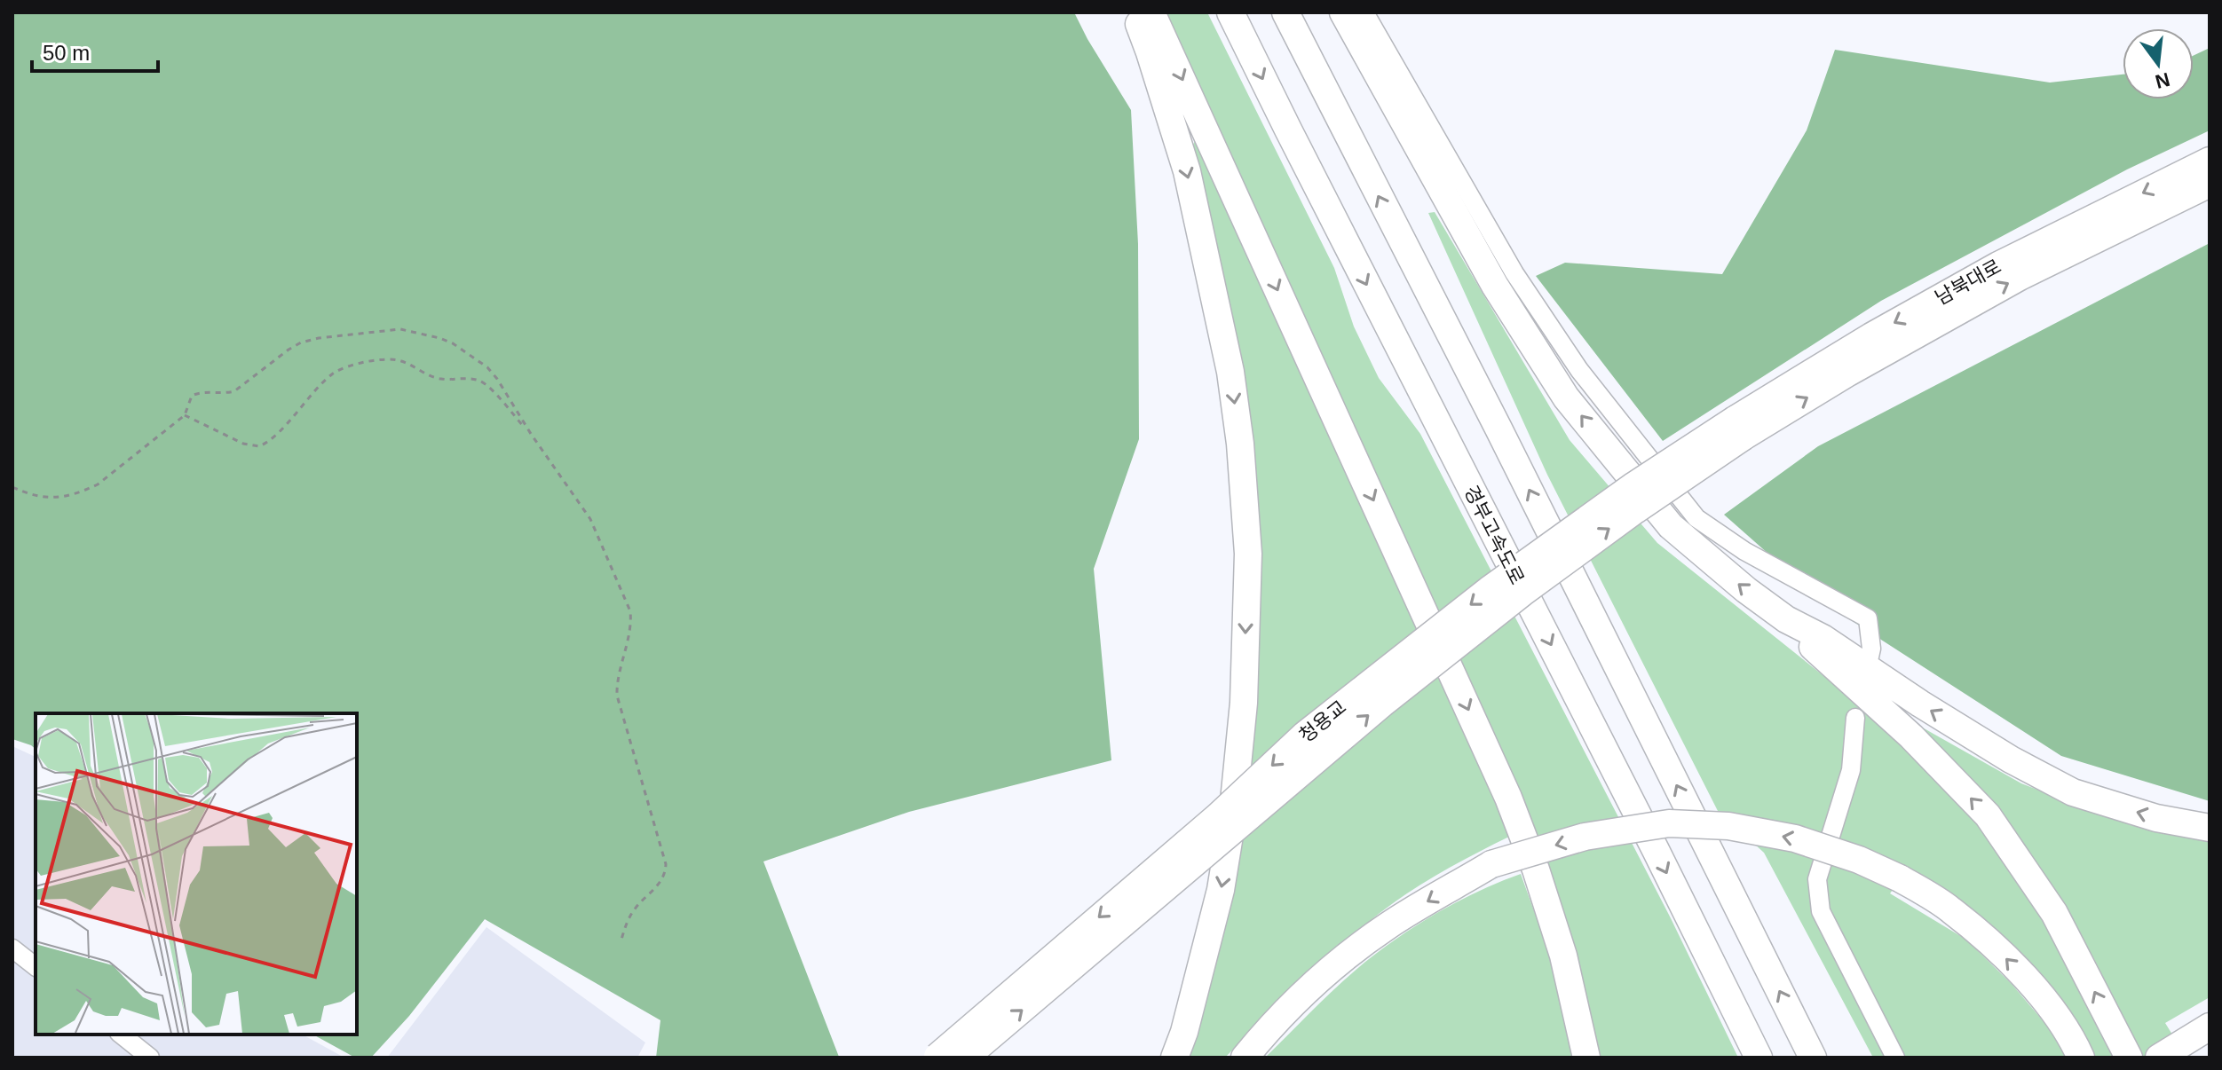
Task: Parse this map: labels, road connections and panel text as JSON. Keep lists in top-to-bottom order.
{
  "streets": {
    "highway": ["남북대로", "경부고속도로", "청용교"]
  },
  "crossings": [
    ["남북대로", "청용교"]
  ],
  "scale_bar": "50 m",
  "north": "bottom"
}
